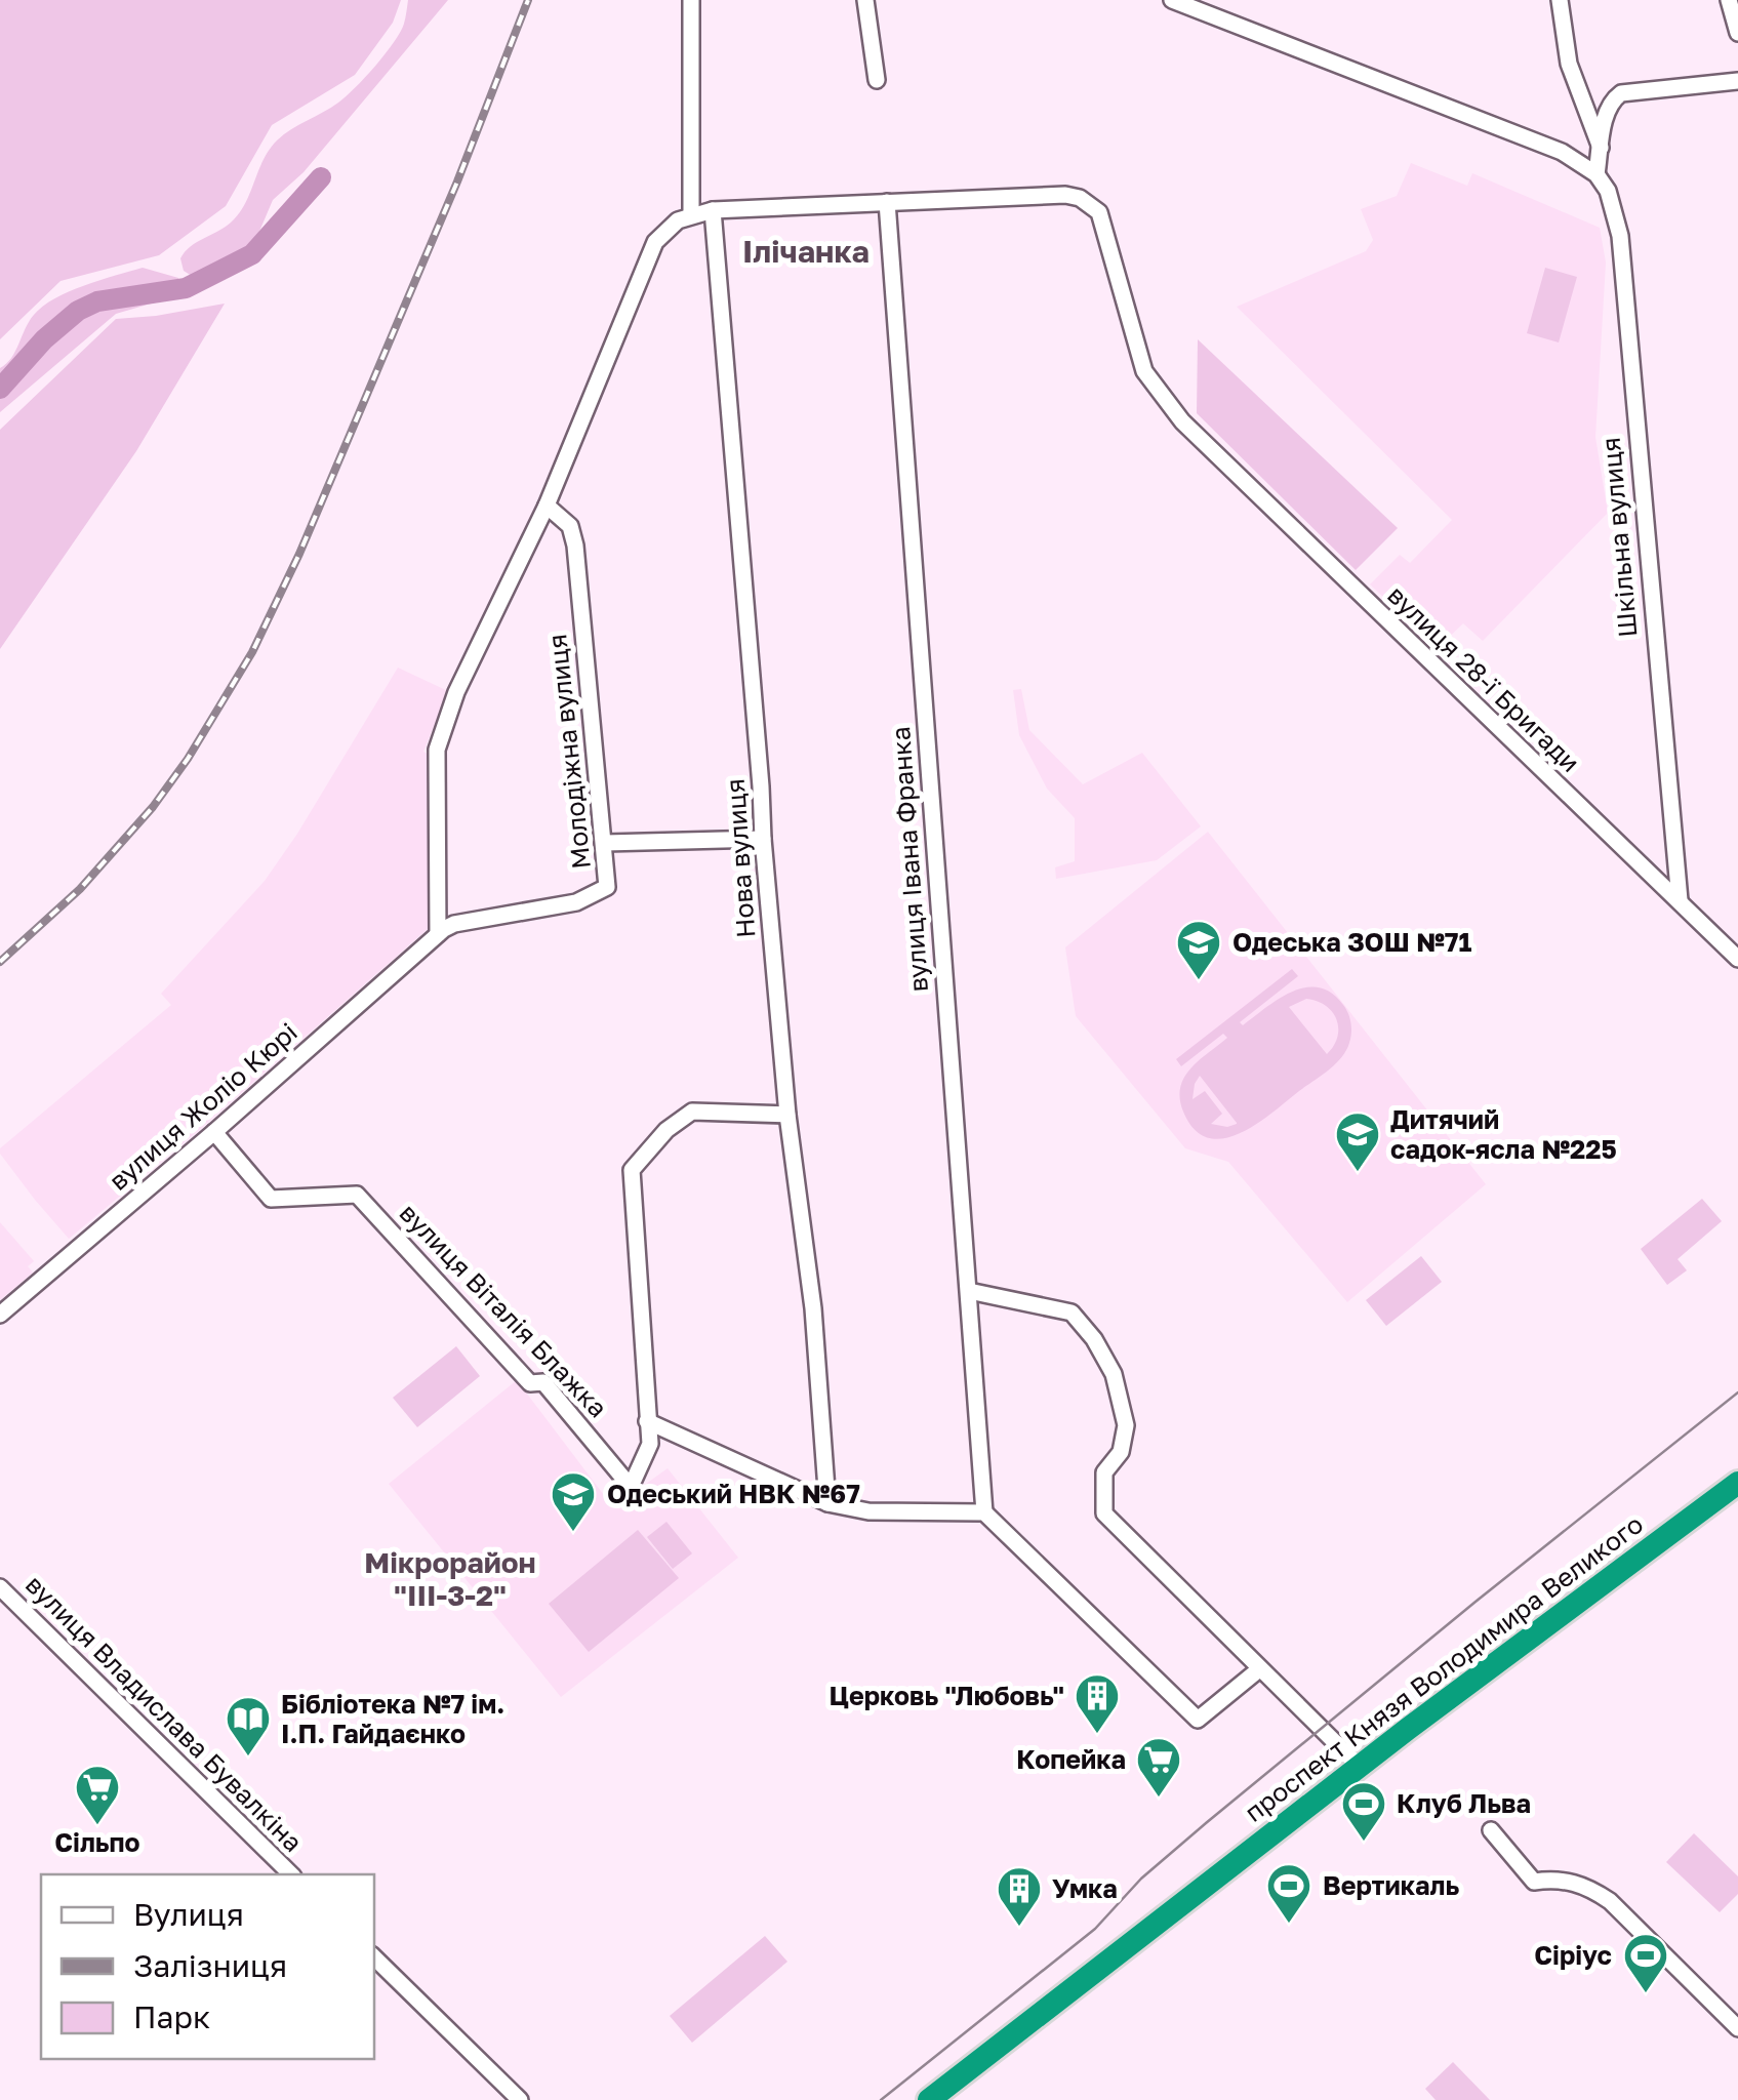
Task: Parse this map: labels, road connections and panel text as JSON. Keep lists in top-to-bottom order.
{
  "streets": {
    "highway": ["проспект Князя Володимира Великого"],
    "street": [
      "Шкільна вулиця",
      "вулиця 28-ї Бригади",
      "Молодіжна вулиця",
      "Нова вулиця",
      "вулиця Івана Франка",
      "вулиця Жоліо Кюрі",
      "вулиця Віталія Блажка",
      "вулиця Владислава Бувалкіна"
    ]
  },
  "crossings": [
    ["Шкільна вулиця", "вулиця 28-ї Бригади"],
    ["вулиця 28-ї Бригади", "вулиця Івана Франка"],
    ["Молодіжна вулиця", "вулиця Жоліо Кюрі"],
    ["вулиця Жоліо Кюрі", "вулиця Віталія Блажка"]
  ],
  "districts": ["Ілічанка", "Мікрорайон \"ІІІ-3-2\""],
  "places": {
    "school or university": ["Одеська ЗОШ №71", "Дитячий садок-ясла №225", "Одеський НВК №67"],
    "building": ["Церковь \"Любовь\"", "Умка"],
    "library": ["Бібліотека №7 ім. І.П. Гайдаєнко"],
    "supermarket": ["Копейка", "Сільпо"],
    "sports": ["Клуб Льва", "Вертикаль", "Сіріус"]
  },
  "legend": ["Вулиця", "Залізниця", "Парк"]
}
